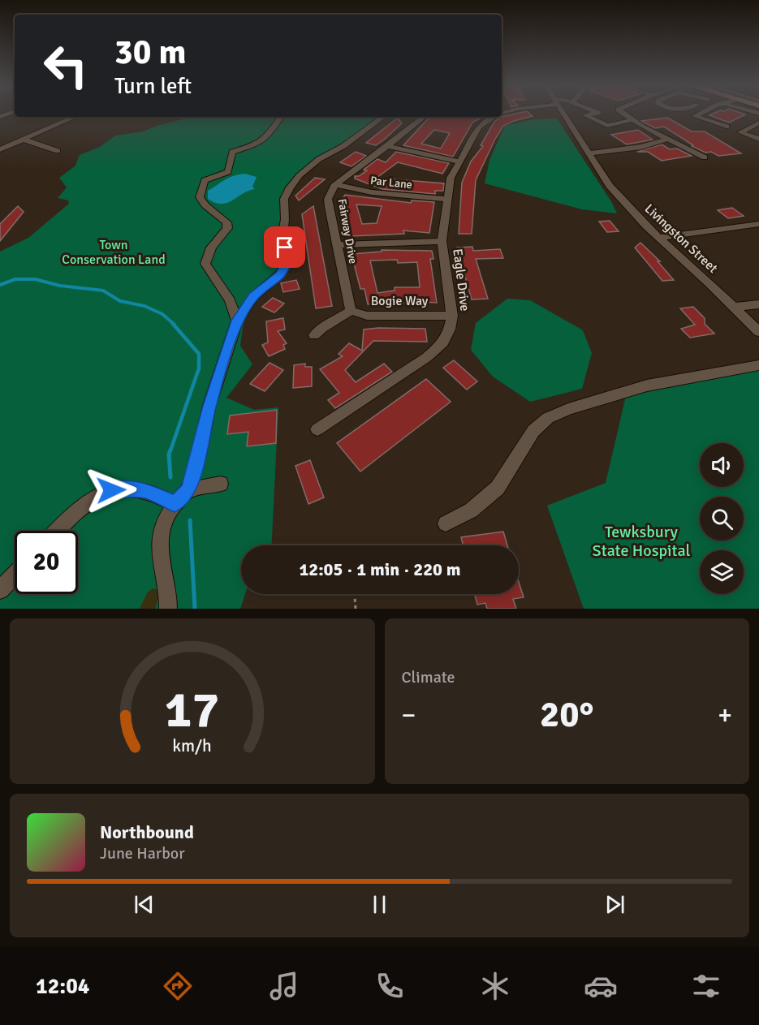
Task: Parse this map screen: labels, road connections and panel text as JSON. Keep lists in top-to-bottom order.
{
  "streets": {
    "street": [
      "Par Lane",
      "Fairway Drive",
      "Livingston Street",
      "Eagle Drive",
      "Bogie Way"
    ]
  },
  "crossings": [
    ["Par Lane", "Fairway Drive"],
    ["Par Lane", "Eagle Drive"],
    ["Fairway Drive", "Bogie Way"],
    ["Eagle Drive", "Bogie Way"]
  ],
  "parks": ["Town Conservation Land", "Tewksbury State Hospital"],
  "page": {
    "turn": ["30 m", "Turn left"],
    "limit": "20",
    "trip": "12:05 · 1 min · 220 m",
    "tile": "Climate",
    "heat": ["−", "20°", "+"],
    "song": ["Northbound", "June Harbor"],
    "tabs": "12:04",
    "gauge": ["17", "km/h"]
  }
}
